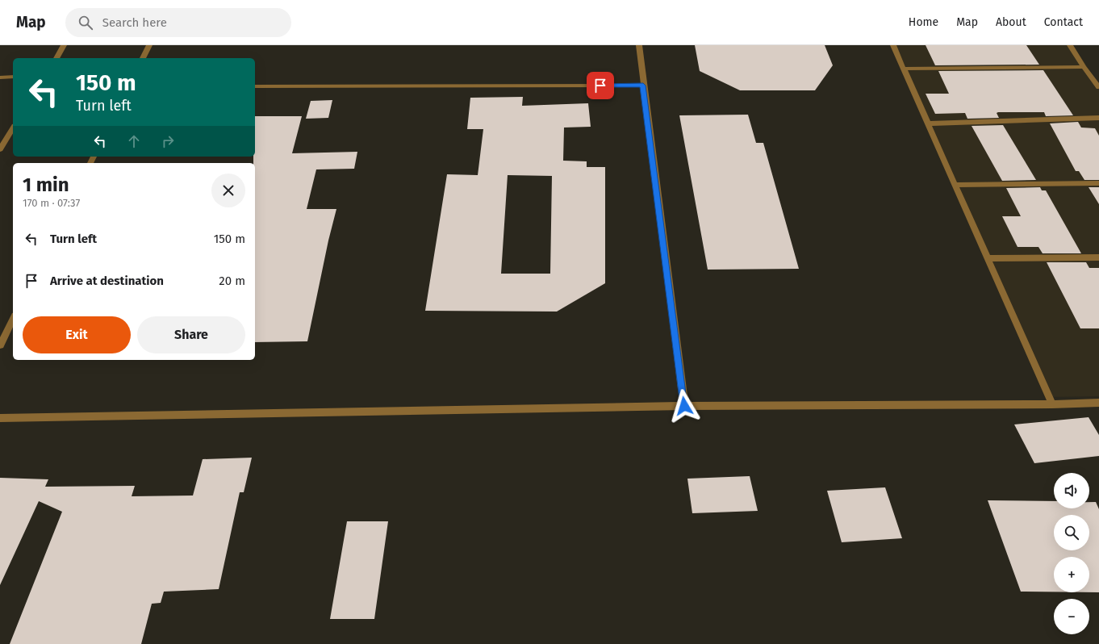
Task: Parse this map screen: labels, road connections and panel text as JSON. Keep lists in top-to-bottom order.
{
  "page": {
    "header": "Map",
    "search": "Search here",
    "nav": [
      "Home",
      "Map",
      "About",
      "Contact"
    ],
    "turn": ["150 m", "Turn left"],
    "heading": ["1 min", "170 m · 07:37"],
    "list": [
      {
        "name": "Turn left",
        "value": "150 m"
      },
      {
        "name": "Arrive at destination",
        "value": "20 m"
      }
    ],
    "buttons": ["Exit", "Share"],
    "map_buttons": ["+", "−"]
  }
}
